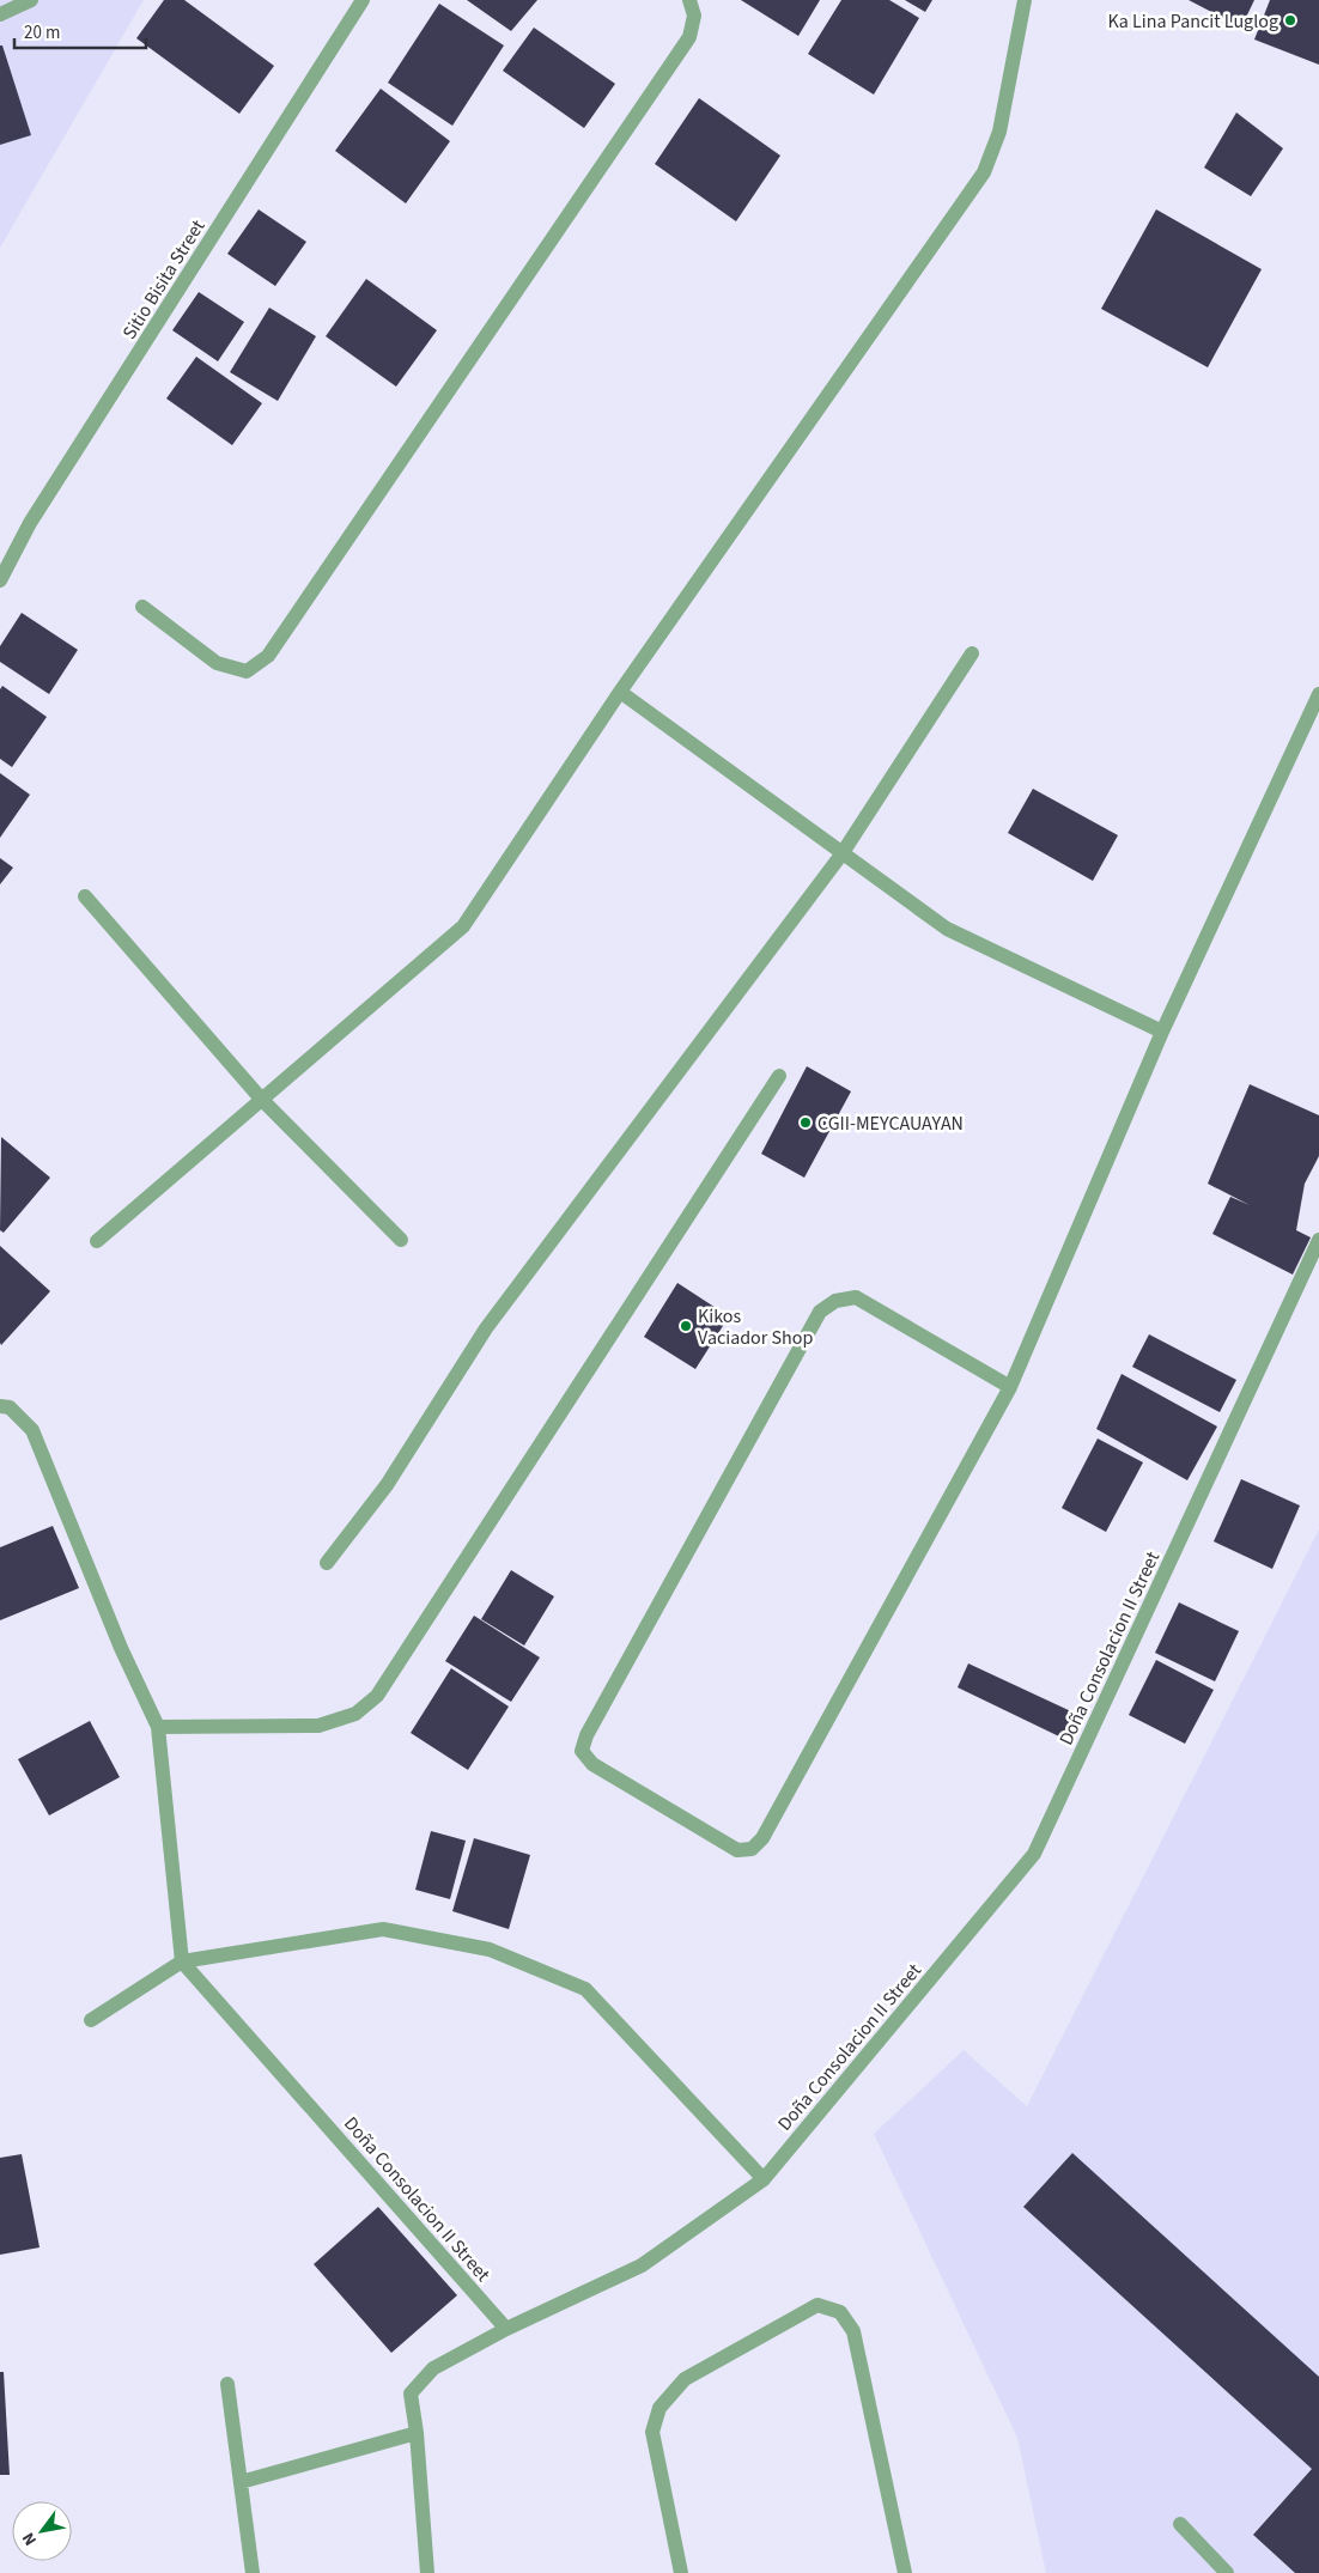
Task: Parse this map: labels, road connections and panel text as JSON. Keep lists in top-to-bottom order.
{
  "streets": {
    "street": ["Sitio Bisita Street", "Doña Consolacion II Street"]
  },
  "places": ["Ka Lina Pancit Luglog", "CGII-MEYCAUAYAN", "Kikos Vaciador Shop"],
  "scale_bar": "20 m",
  "north": "bottom left"
}
